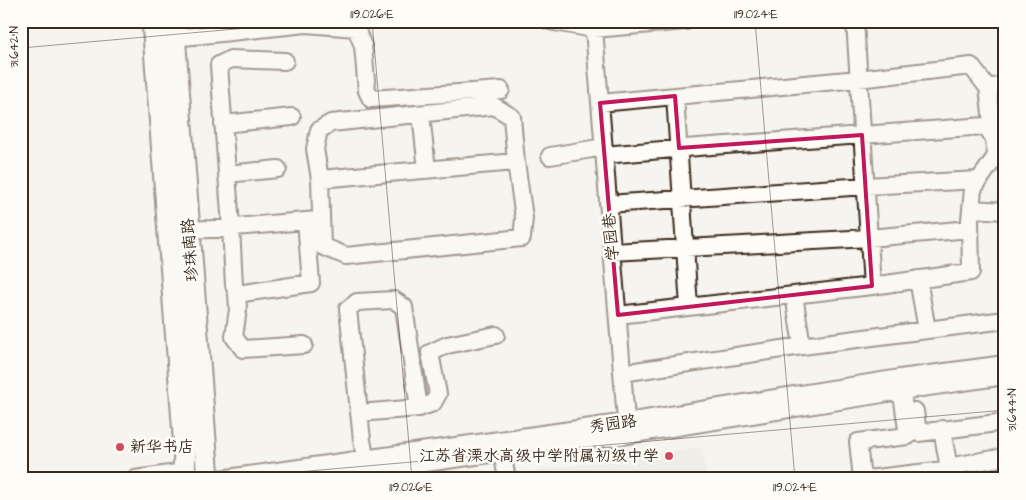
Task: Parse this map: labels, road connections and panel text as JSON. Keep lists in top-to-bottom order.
{
  "streets": {
    "main road": ["珍珠南路"],
    "street": ["学园巷", "秀园路"]
  },
  "crossings": [
    ["学园巷", "秀园路"]
  ],
  "places": ["新华书店", "江苏省溧水高级中学附属初级中学"],
  "coordinates": [
    "119.026°E",
    "119.024°E",
    "31.642°N",
    "31.644°N"
  ]
}
